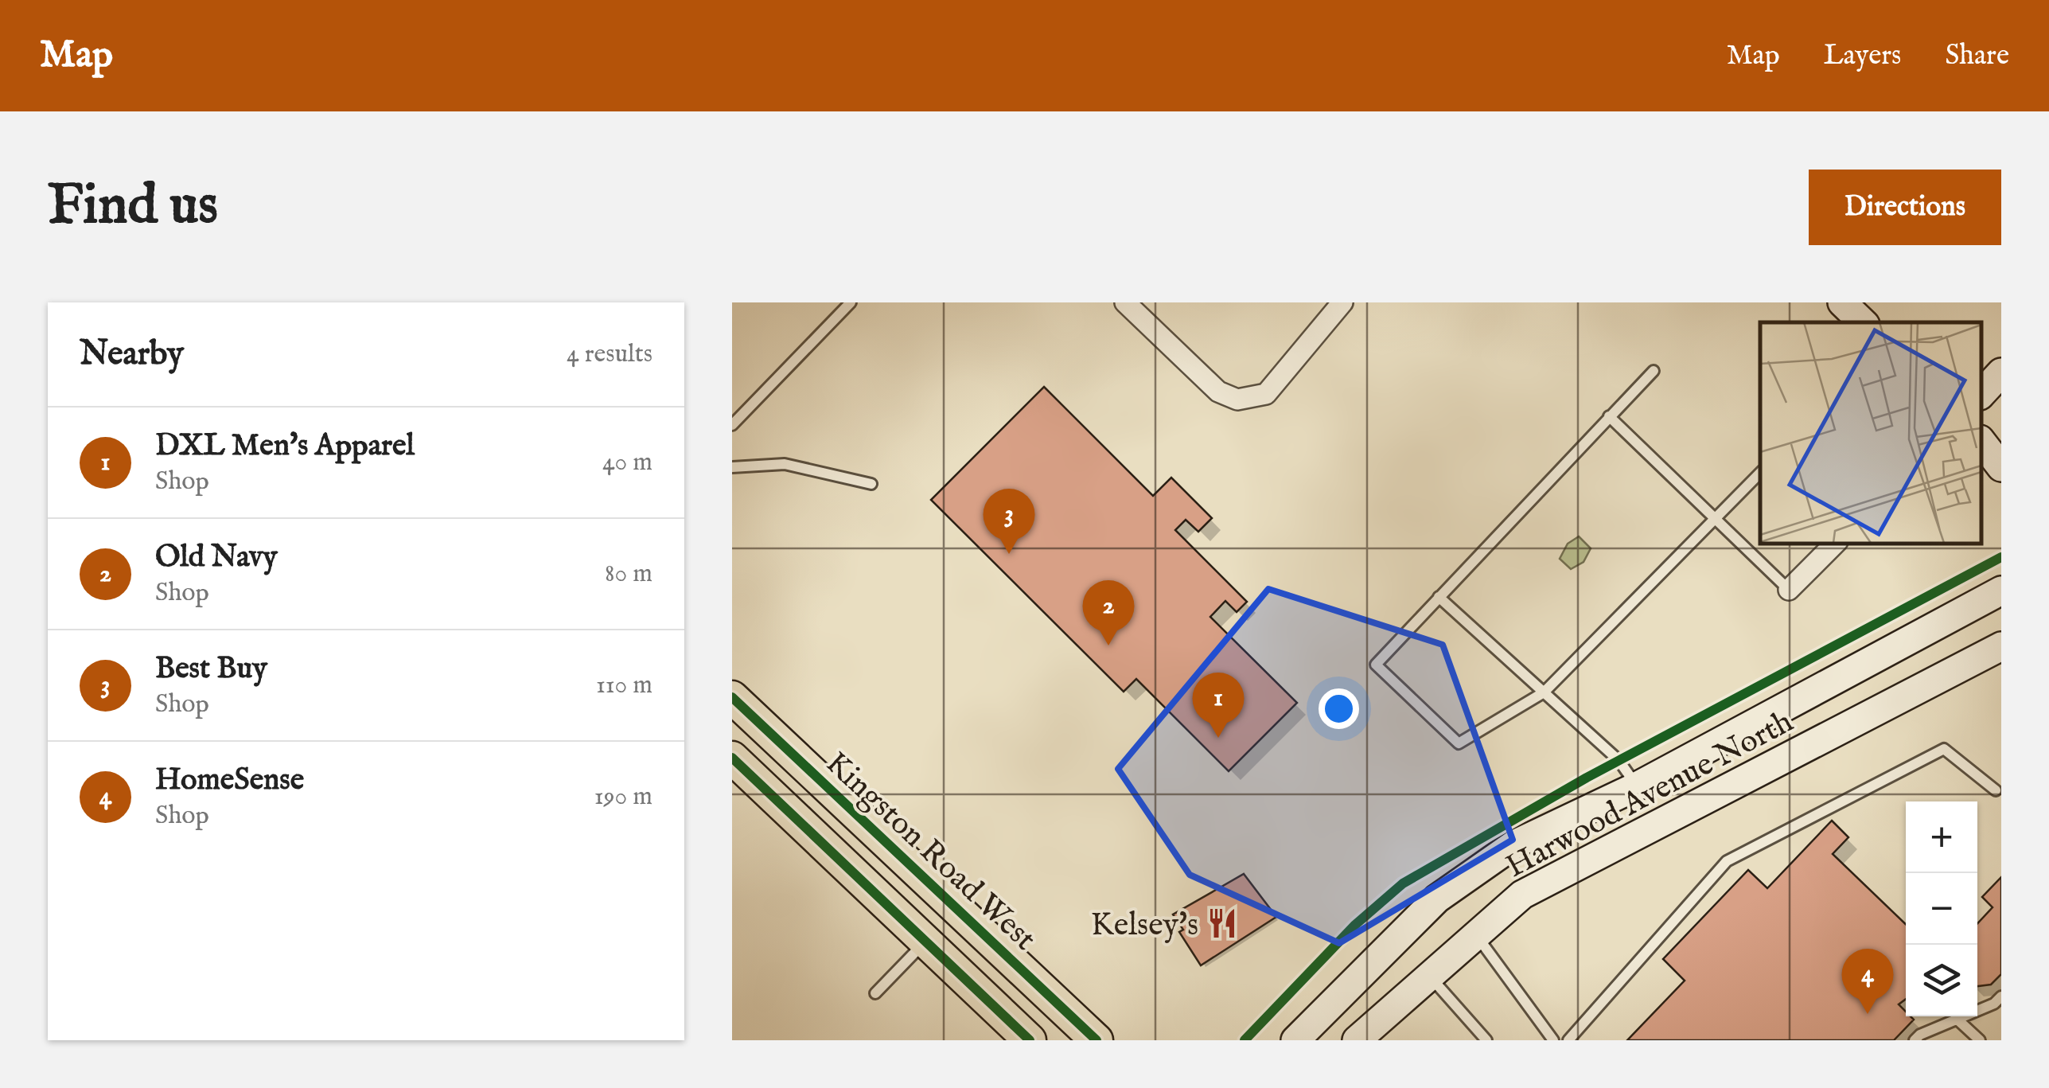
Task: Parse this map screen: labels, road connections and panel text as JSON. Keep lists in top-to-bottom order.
{
  "streets": {
    "main road": ["Harwood Avenue North", "Kingston Road West"]
  },
  "places": {
    "restaurant": ["Kelsey's"]
  },
  "page": {
    "header": "Map",
    "nav": ["Map", "Layers", "Share"],
    "buttons": "Directions",
    "title": "Find us",
    "heading": ["Nearby", "4 results"],
    "list": [
      {
        "mark": "1",
        "name": "DXL Men's Apparel",
        "note": "Shop",
        "value": "40 m"
      },
      {
        "mark": "2",
        "name": "Old Navy",
        "note": "Shop",
        "value": "80 m"
      },
      {
        "mark": "3",
        "name": "Best Buy",
        "note": "Shop",
        "value": "110 m"
      },
      {
        "mark": "4",
        "name": "HomeSense",
        "note": "Shop",
        "value": "190 m"
      }
    ],
    "pins": [
      "3",
      "2",
      "1",
      "4"
    ],
    "map_buttons": ["+", "−"]
  }
}
